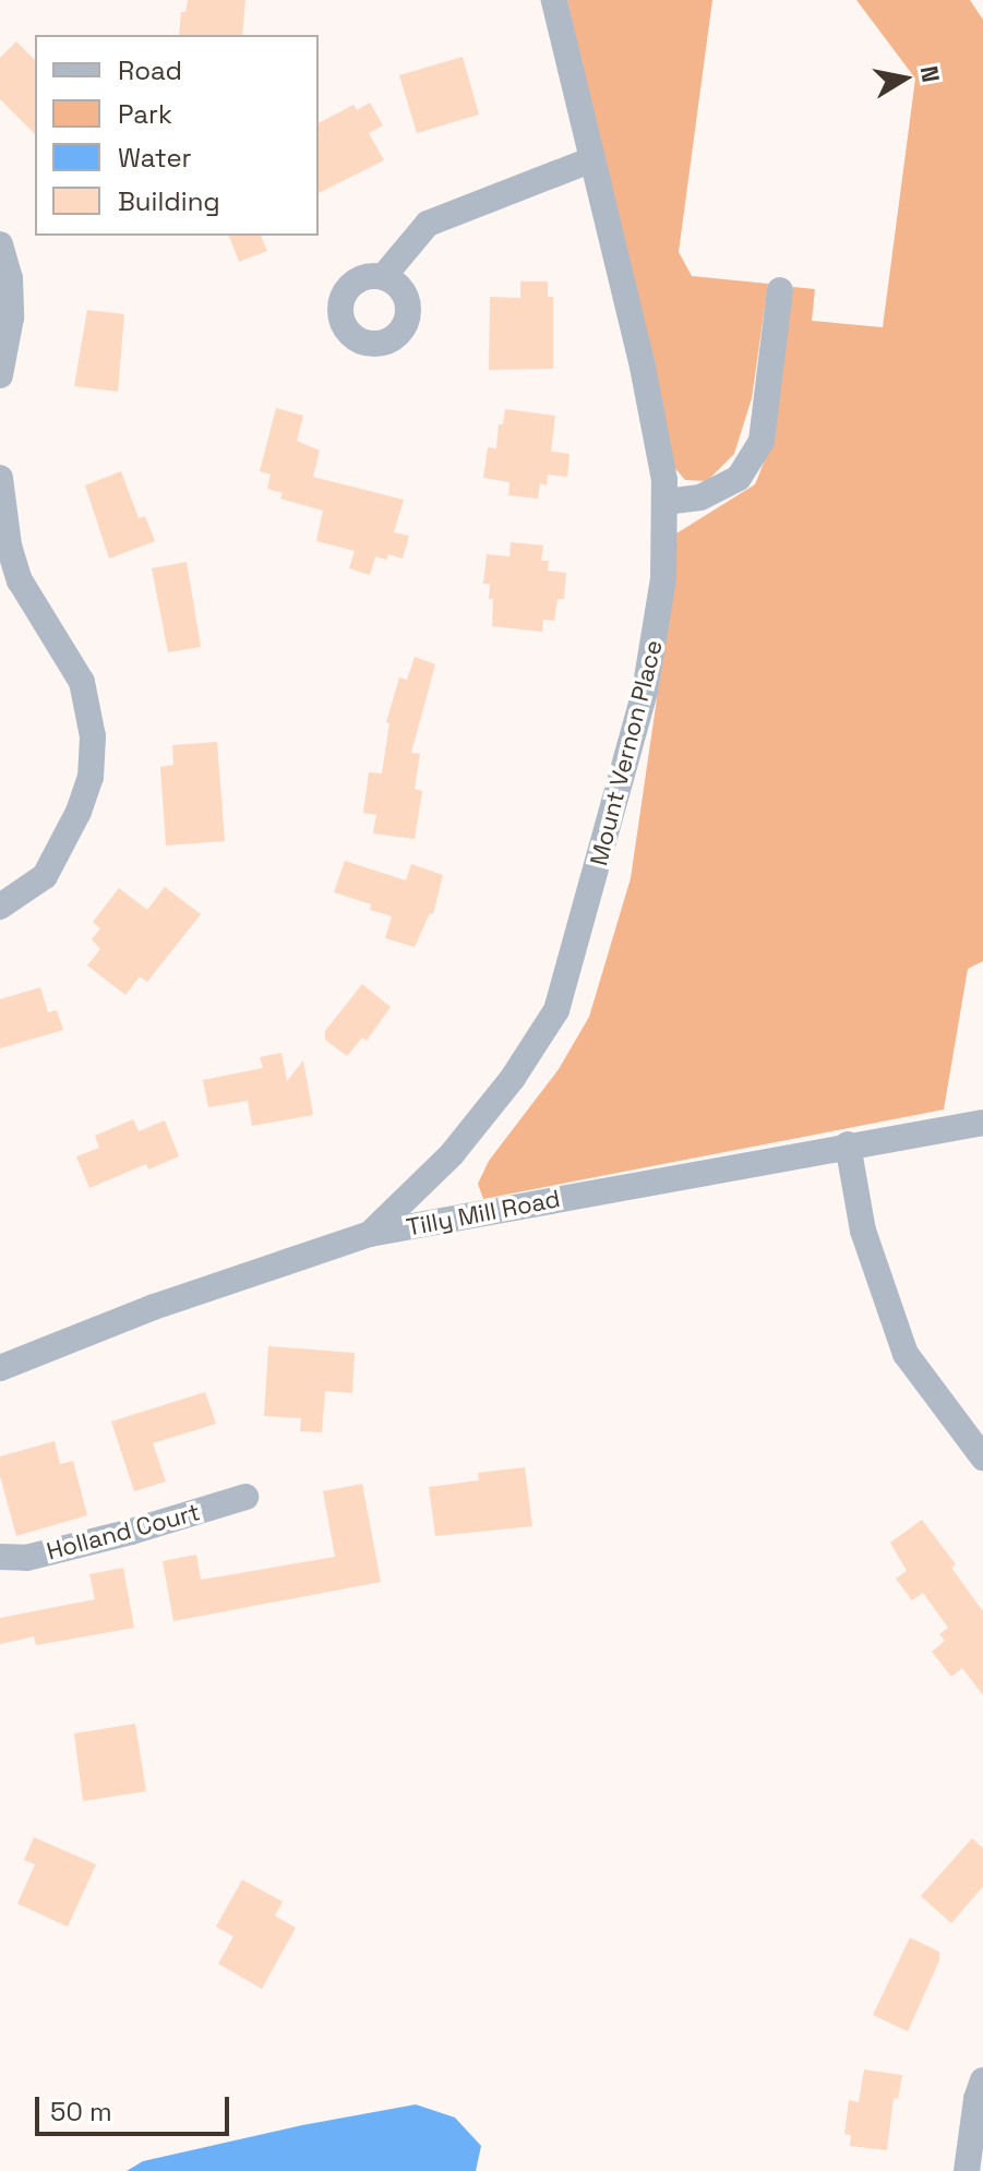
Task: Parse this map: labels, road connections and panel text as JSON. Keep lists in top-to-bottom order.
{
  "streets": {
    "street": ["Mount Vernon Place", "Tilly Mill Road", "Holland Court"]
  },
  "crossings": [
    ["Mount Vernon Place", "Tilly Mill Road"]
  ],
  "legend": [
    "Road",
    "Park",
    "Water",
    "Building"
  ],
  "scale_bar": "50 m",
  "north": "right"
}
